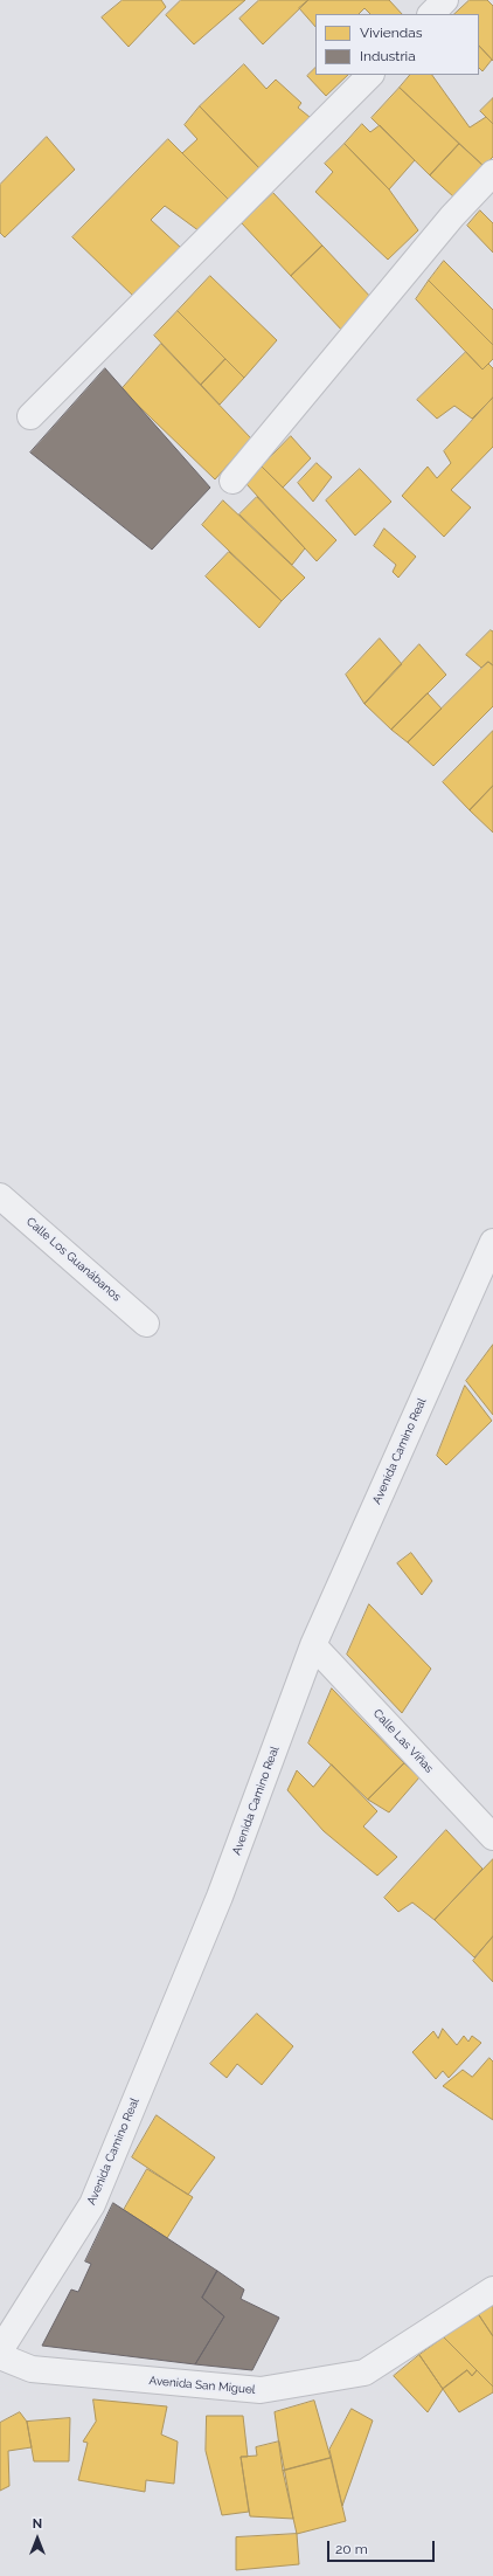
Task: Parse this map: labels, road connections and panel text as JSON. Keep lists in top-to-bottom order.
{
  "streets": {
    "street": [
      "Calle Los Guanábanos",
      "Avenida Camino Real",
      "Calle Las Viñas",
      "Avenida San Miguel"
    ]
  },
  "crossings": [
    ["Avenida Camino Real", "Calle Las Viñas"]
  ],
  "legend": ["Viviendas", "Industria"],
  "scale_bar": "20 m",
  "north": "top"
}
